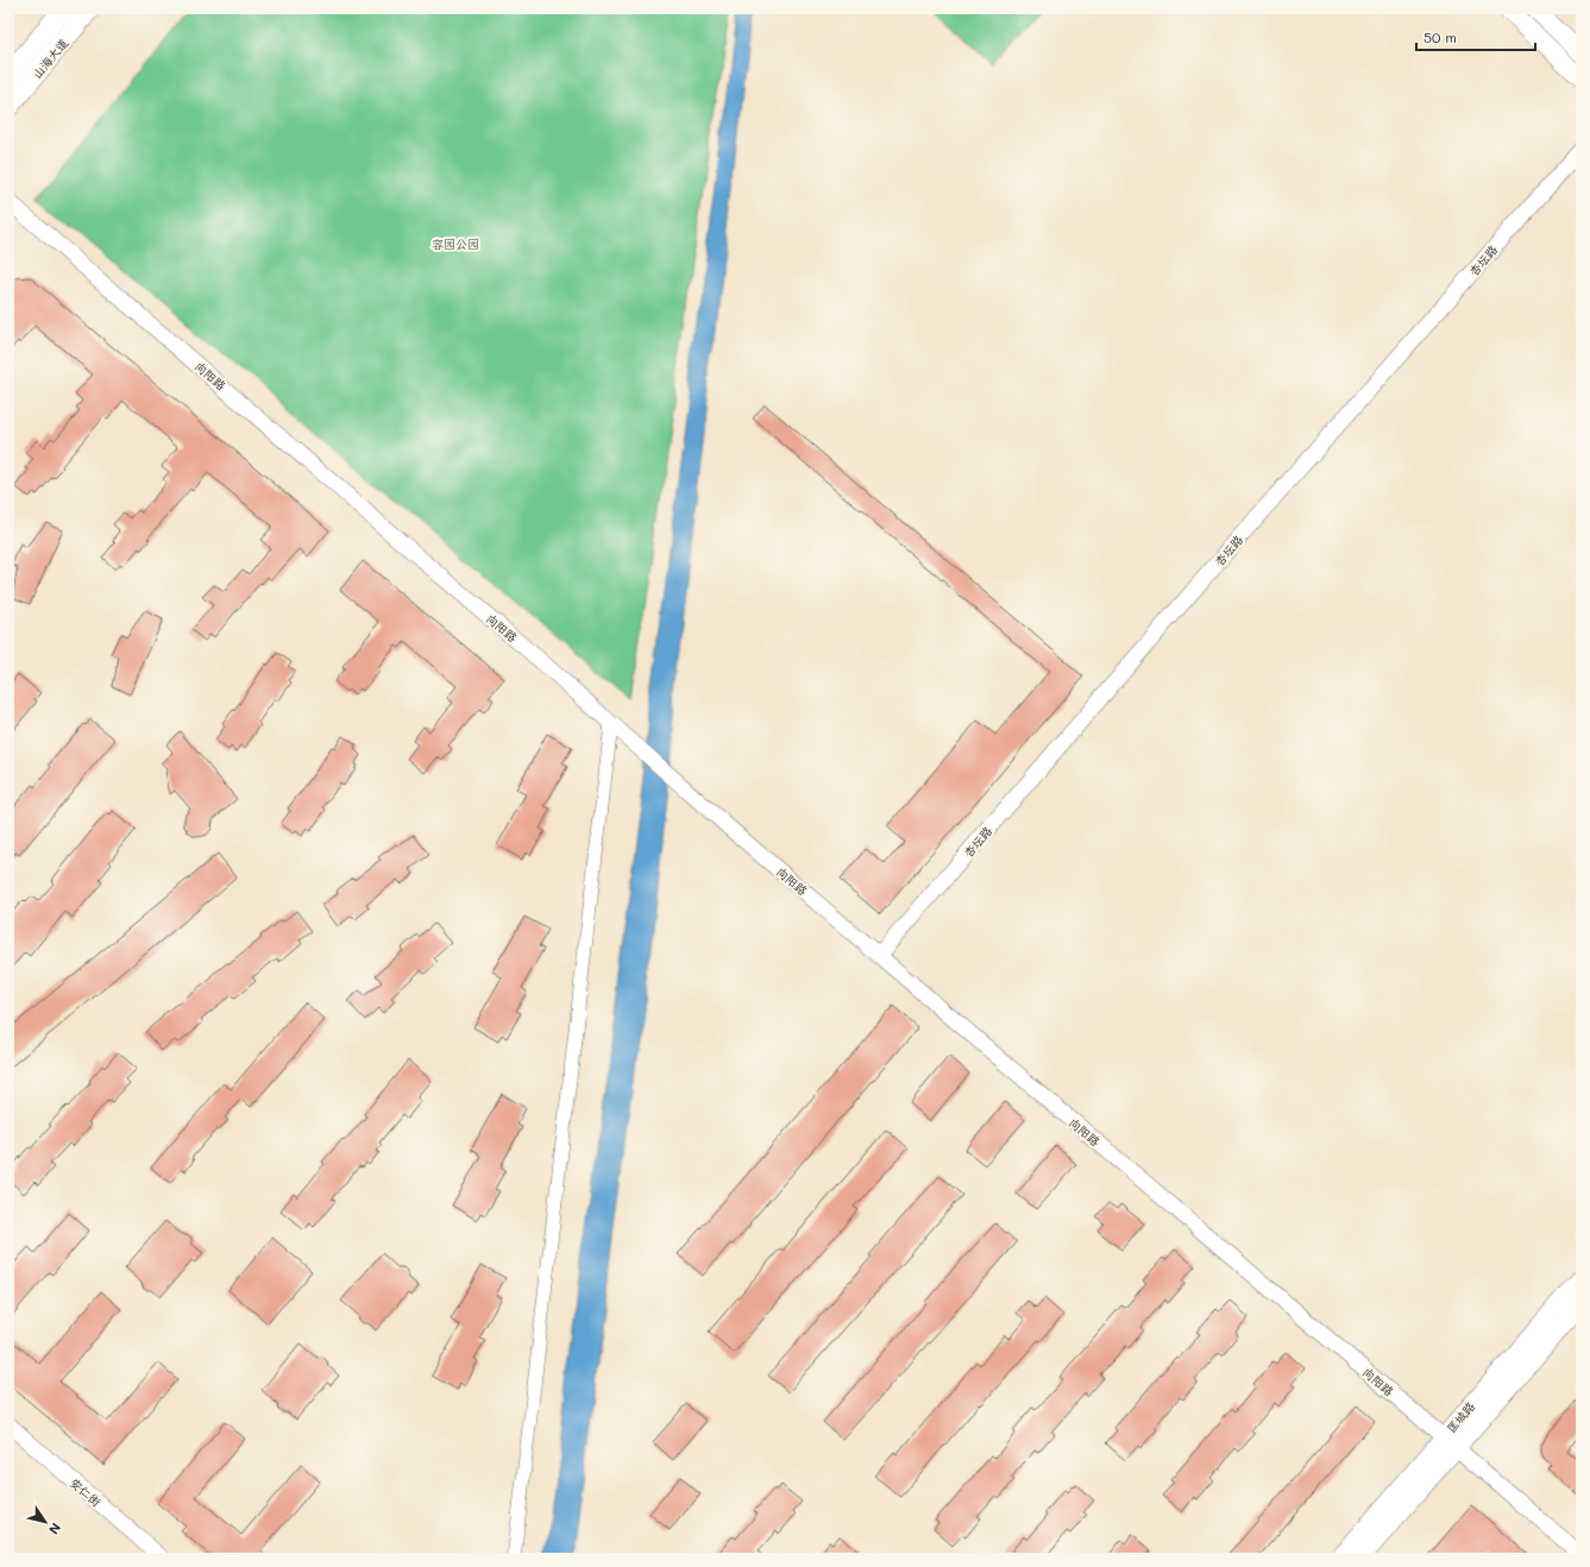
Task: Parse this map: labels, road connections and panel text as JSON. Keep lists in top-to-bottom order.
{
  "streets": {
    "main road": ["山海大道", "匡城路"],
    "street": ["杏坛路", "向阳路", "安仁街"]
  },
  "crossings": [
    ["杏坛路", "向阳路"],
    ["向阳路", "匡城路"]
  ],
  "parks": ["容园公园"],
  "scale_bar": "50 m",
  "north": "bottom right"
}
